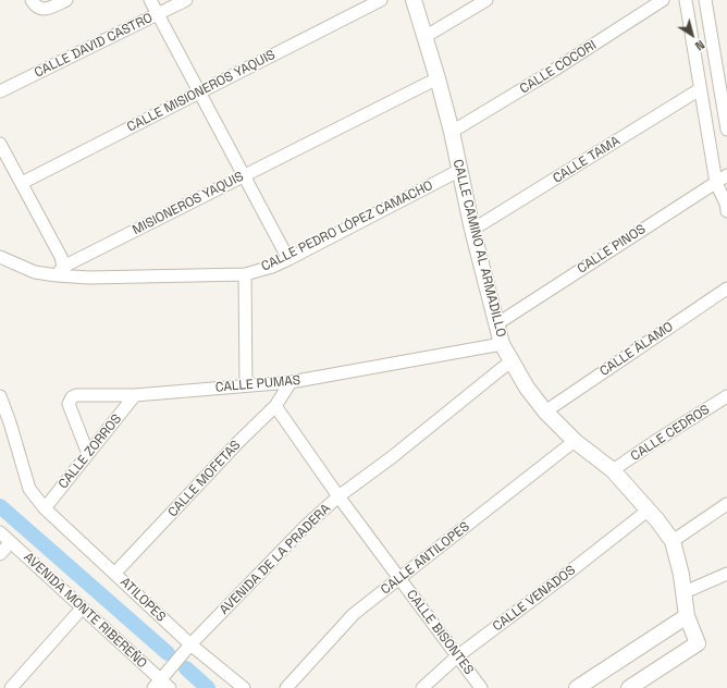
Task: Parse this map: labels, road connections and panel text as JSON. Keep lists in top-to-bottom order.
{
  "streets": {
    "street": [
      "CALLE DAVID CASTRO",
      "CALLE COCORI",
      "CALLE MISIONEROS YAQUIS",
      "CALLE TAMA",
      "MISIONEROS YAQUIS",
      "CALLE PEDRO LÓPEZ CAMACHO",
      "CALLE CAMINO AL ARMADILLO",
      "CALLE PINOS",
      "CALLE ÁLAMO",
      "CALLE PUMAS",
      "CALLE CEDROS",
      "CALLE ZORROS",
      "CALLE MOFETAS",
      "CALLE ANTILOPES",
      "AVENIDA DE LA PRADERA",
      "CALLE VENADOS",
      "ATILOPES",
      "AVENIDA MONTE RIBEREÑO",
      "CALLE BISONTES"
    ]
  },
  "crossings": [
    ["CALLE COCORI", "CALLE CAMINO AL ARMADILLO"],
    ["CALLE TAMA", "CALLE CAMINO AL ARMADILLO"],
    ["MISIONEROS YAQUIS", "CALLE PEDRO LÓPEZ CAMACHO"],
    ["MISIONEROS YAQUIS", "CALLE CAMINO AL ARMADILLO"],
    ["CALLE PEDRO LÓPEZ CAMACHO", "CALLE CAMINO AL ARMADILLO"],
    ["CALLE CAMINO AL ARMADILLO", "CALLE PINOS"],
    ["CALLE CAMINO AL ARMADILLO", "CALLE ÁLAMO"],
    ["CALLE CAMINO AL ARMADILLO", "CALLE PUMAS"],
    ["CALLE CAMINO AL ARMADILLO", "CALLE CEDROS"],
    ["CALLE CAMINO AL ARMADILLO", "CALLE ANTILOPES"],
    ["CALLE CAMINO AL ARMADILLO", "AVENIDA DE LA PRADERA"],
    ["CALLE CAMINO AL ARMADILLO", "CALLE VENADOS"],
    ["CALLE PUMAS", "CALLE ZORROS"],
    ["CALLE PUMAS", "CALLE MOFETAS"],
    ["CALLE ZORROS", "ATILOPES"],
    ["CALLE MOFETAS", "ATILOPES"],
    ["CALLE MOFETAS", "CALLE BISONTES"],
    ["CALLE ANTILOPES", "CALLE BISONTES"],
    ["AVENIDA DE LA PRADERA", "ATILOPES"],
    ["AVENIDA DE LA PRADERA", "AVENIDA MONTE RIBEREÑO"],
    ["AVENIDA DE LA PRADERA", "CALLE BISONTES"],
    ["CALLE VENADOS", "CALLE BISONTES"]
  ],
  "north": "bottom right"
}
